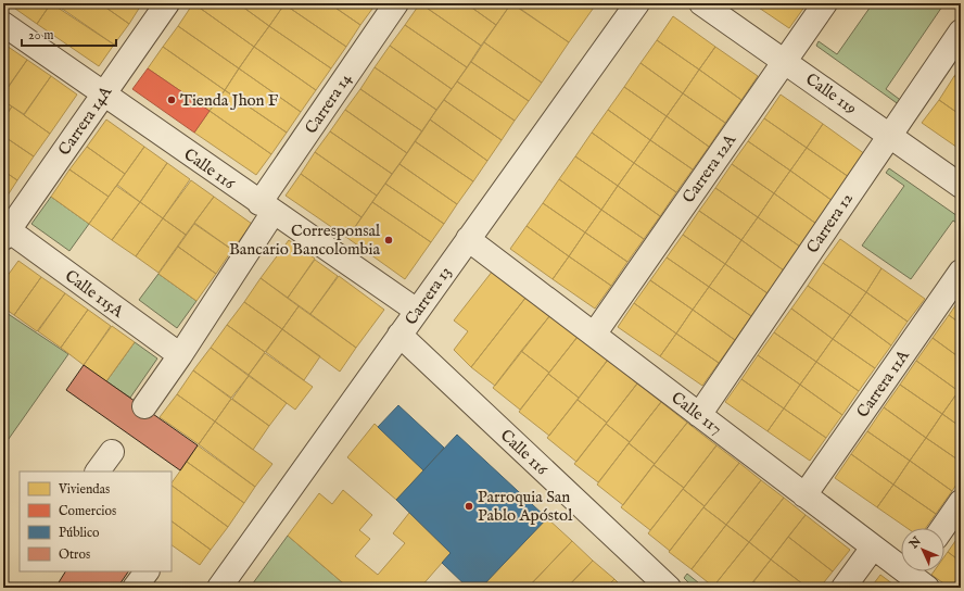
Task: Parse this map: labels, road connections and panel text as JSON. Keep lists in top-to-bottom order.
{
  "streets": {
    "street": [
      "Calle 119",
      "Carrera 14",
      "Carrera 14A",
      "Calle 116",
      "Carrera 12A",
      "Carrera 12",
      "Calle 115A",
      "Carrera 13",
      "Carrera 11A",
      "Calle 117"
    ]
  },
  "crossings": [
    ["Calle 119", "Carrera 12A"],
    ["Calle 119", "Carrera 12"],
    ["Carrera 14", "Calle 116"],
    ["Carrera 14", "Calle 115A"],
    ["Carrera 14A", "Calle 116"],
    ["Carrera 14A", "Calle 115A"],
    ["Calle 116", "Carrera 13"],
    ["Carrera 12A", "Calle 117"],
    ["Carrera 12", "Calle 117"],
    ["Carrera 13", "Calle 117"],
    ["Carrera 11A", "Calle 117"]
  ],
  "places": ["Tienda Jhon F", "Corresponsal Bancario Bancolombia", "Parroquia San Pablo Apóstol"],
  "legend": [
    "Viviendas",
    "Comercios",
    "Público",
    "Otros"
  ],
  "scale_bar": "20 m",
  "north": "top left"
}
